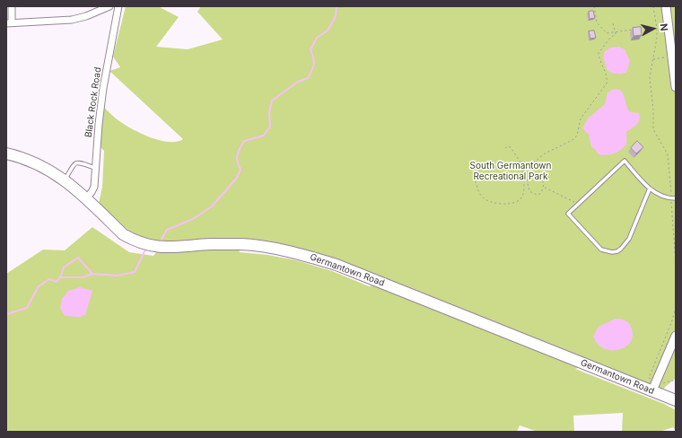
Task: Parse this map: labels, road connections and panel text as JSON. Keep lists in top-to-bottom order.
{
  "streets": {
    "main road": ["Germantown Road"],
    "street": ["Black Rock Road"]
  },
  "crossings": [
    ["Black Rock Road", "Germantown Road"]
  ],
  "parks": ["South Germantown Recreational Park"],
  "north": "right"
}
